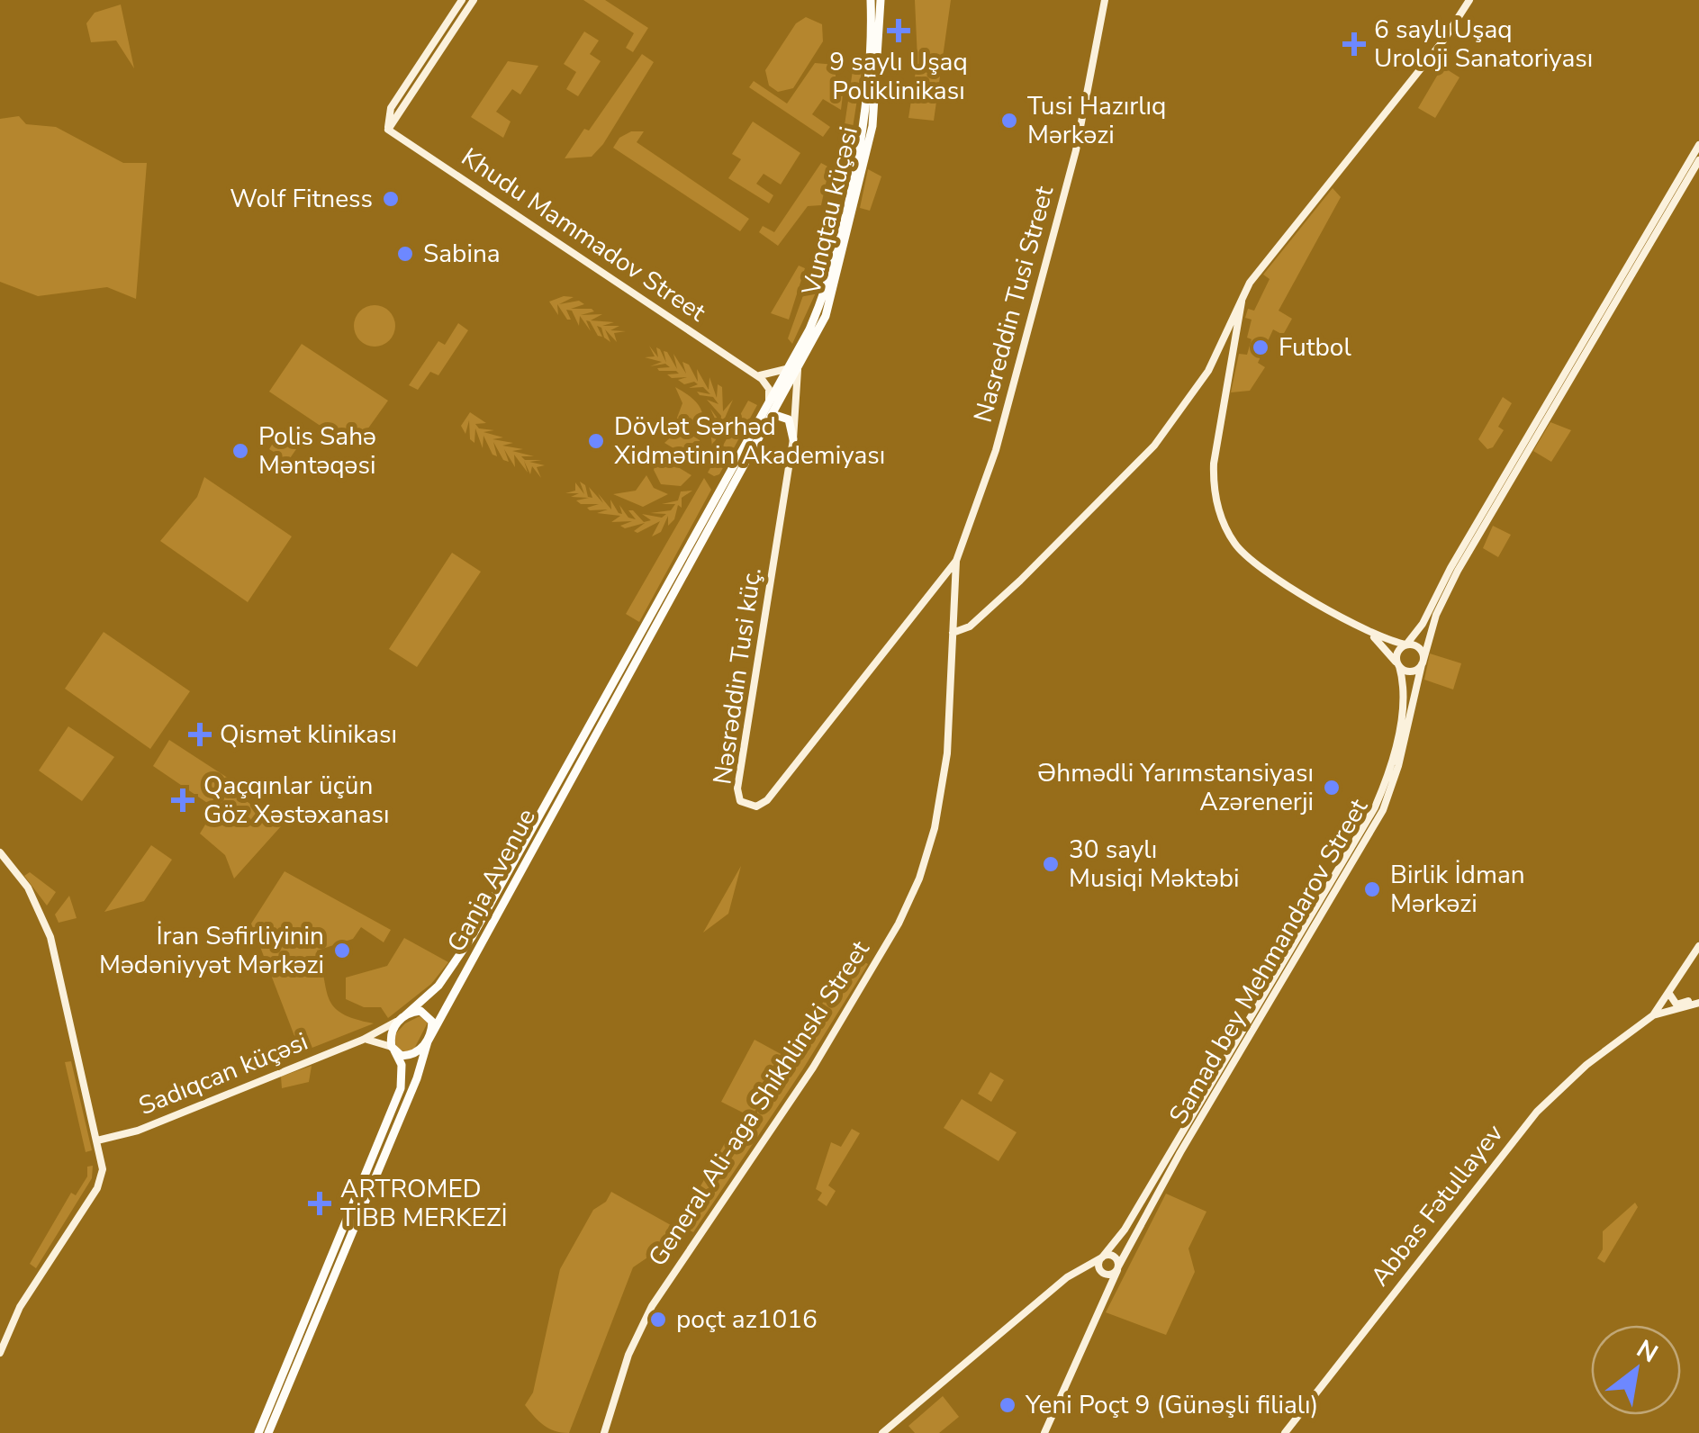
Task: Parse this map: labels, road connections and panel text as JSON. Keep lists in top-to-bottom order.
{
  "streets": {
    "main road": [
      "Vunqtau küçəsi",
      "Khudu Mammadov Street",
      "Nasreddin Tusi Street",
      "Nəsrəddin Tusi küç.",
      "Ganja Avenue",
      "Samad bey Mehmandarov Street",
      "Sadıqcan küçəsi",
      "General Ali-aga Shikhlinski Street",
      "Abbas Fətullayev"
    ]
  },
  "crossings": [
    ["Vunqtau küçəsi", "Ganja Avenue"],
    ["Nasreddin Tusi Street", "Nəsrəddin Tusi küç."],
    ["Nasreddin Tusi Street", "General Ali-aga Shikhlinski Street"],
    ["Nəsrəddin Tusi küç.", "General Ali-aga Shikhlinski Street"],
    ["Ganja Avenue", "Sadıqcan küçəsi"]
  ],
  "places": {
    "health": [
      "9 saylı Uşaq Poliklinikası",
      "6 saylı Uşaq Uroloji Sanatoriyası",
      "Qismət klinikası",
      "Qaçqınlar üçün Göz Xəstəxanası",
      "ARTROMED TİBB MERKEZİ"
    ],
    "other": [
      "Tusi Hazırlıq Mərkəzi",
      "Wolf Fitness",
      "Sabina",
      "Futbol",
      "Dövlət Sərhəd Xidmətinin Akademiyası",
      "Polis Sahə Məntəqəsi",
      "Əhmədli Yarımstansiyası Azərenerji",
      "30 saylı Musiqi Məktəbi",
      "Birlik İdman Mərkəzi",
      "İran Səfirliyinin Mədəniyyət Mərkəzi",
      "poçt az1016",
      "Yeni Poçt 9 (Günəşli filialı)"
    ]
  },
  "north": "top right"
}
